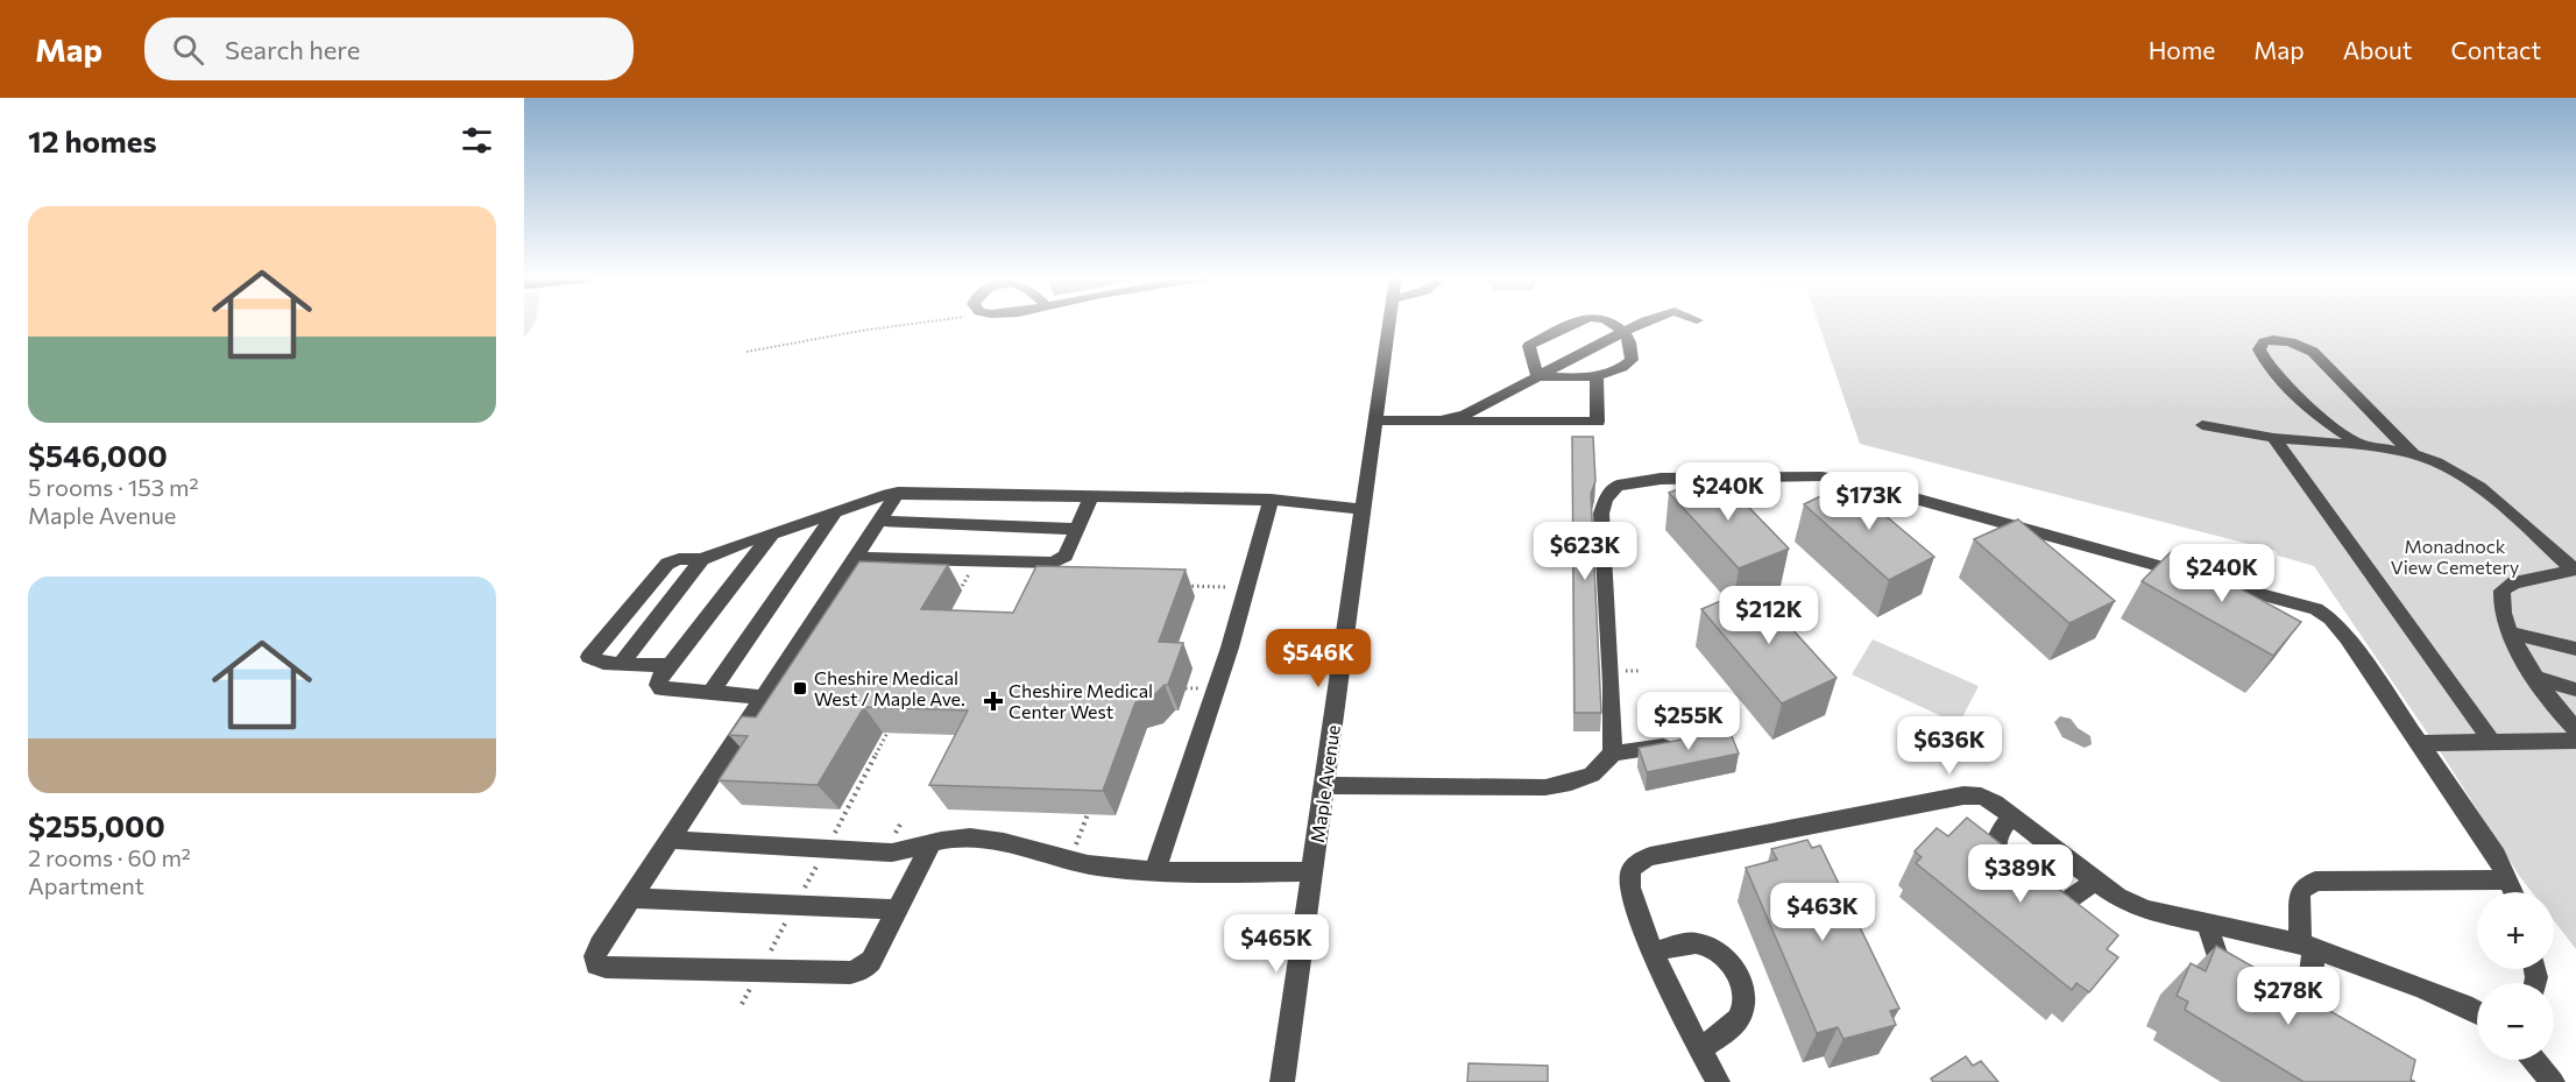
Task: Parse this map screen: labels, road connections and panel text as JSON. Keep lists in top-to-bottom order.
{
  "streets": {
    "street": ["Maple Avenue"]
  },
  "parks": ["Monadnock View Cemetery"],
  "places": {
    "transit": ["Cheshire Medical West / Maple Ave."],
    "health": ["Cheshire Medical Center West"]
  },
  "page": {
    "header": "Map",
    "search": "Search here",
    "nav": [
      "Home",
      "Map",
      "About",
      "Contact"
    ],
    "heading": "12 homes",
    "list": [
      {
        "name": "$546,000",
        "note": "5 rooms · 153 m² · Maple Avenue"
      },
      {
        "name": "$255,000",
        "note": "2 rooms · 60 m² · Apartment"
      }
    ],
    "price": [
      "$240K",
      "$173K",
      "$623K",
      "$240K",
      "$212K",
      "$546K",
      "$255K",
      "$636K",
      "$389K",
      "$463K",
      "$465K",
      "$278K"
    ],
    "map_buttons": ["+", "−"]
  }
}
